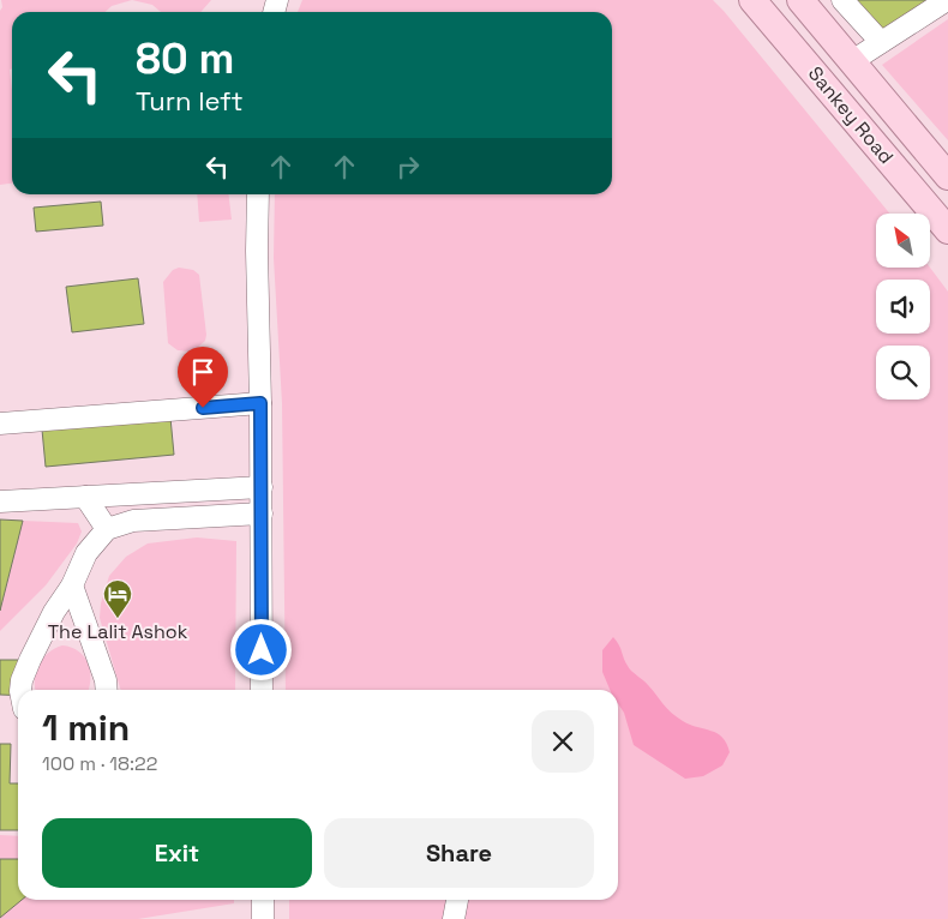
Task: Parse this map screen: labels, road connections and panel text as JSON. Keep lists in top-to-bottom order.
{
  "streets": {
    "main road": ["Sankey Road"]
  },
  "places": {
    "hotel": ["The Lalit Ashok"]
  },
  "north": "top left",
  "page": {
    "turn": ["80 m", "Turn left"],
    "heading": ["1 min", "100 m · 18:22"],
    "buttons": ["Exit", "Share"]
  }
}
